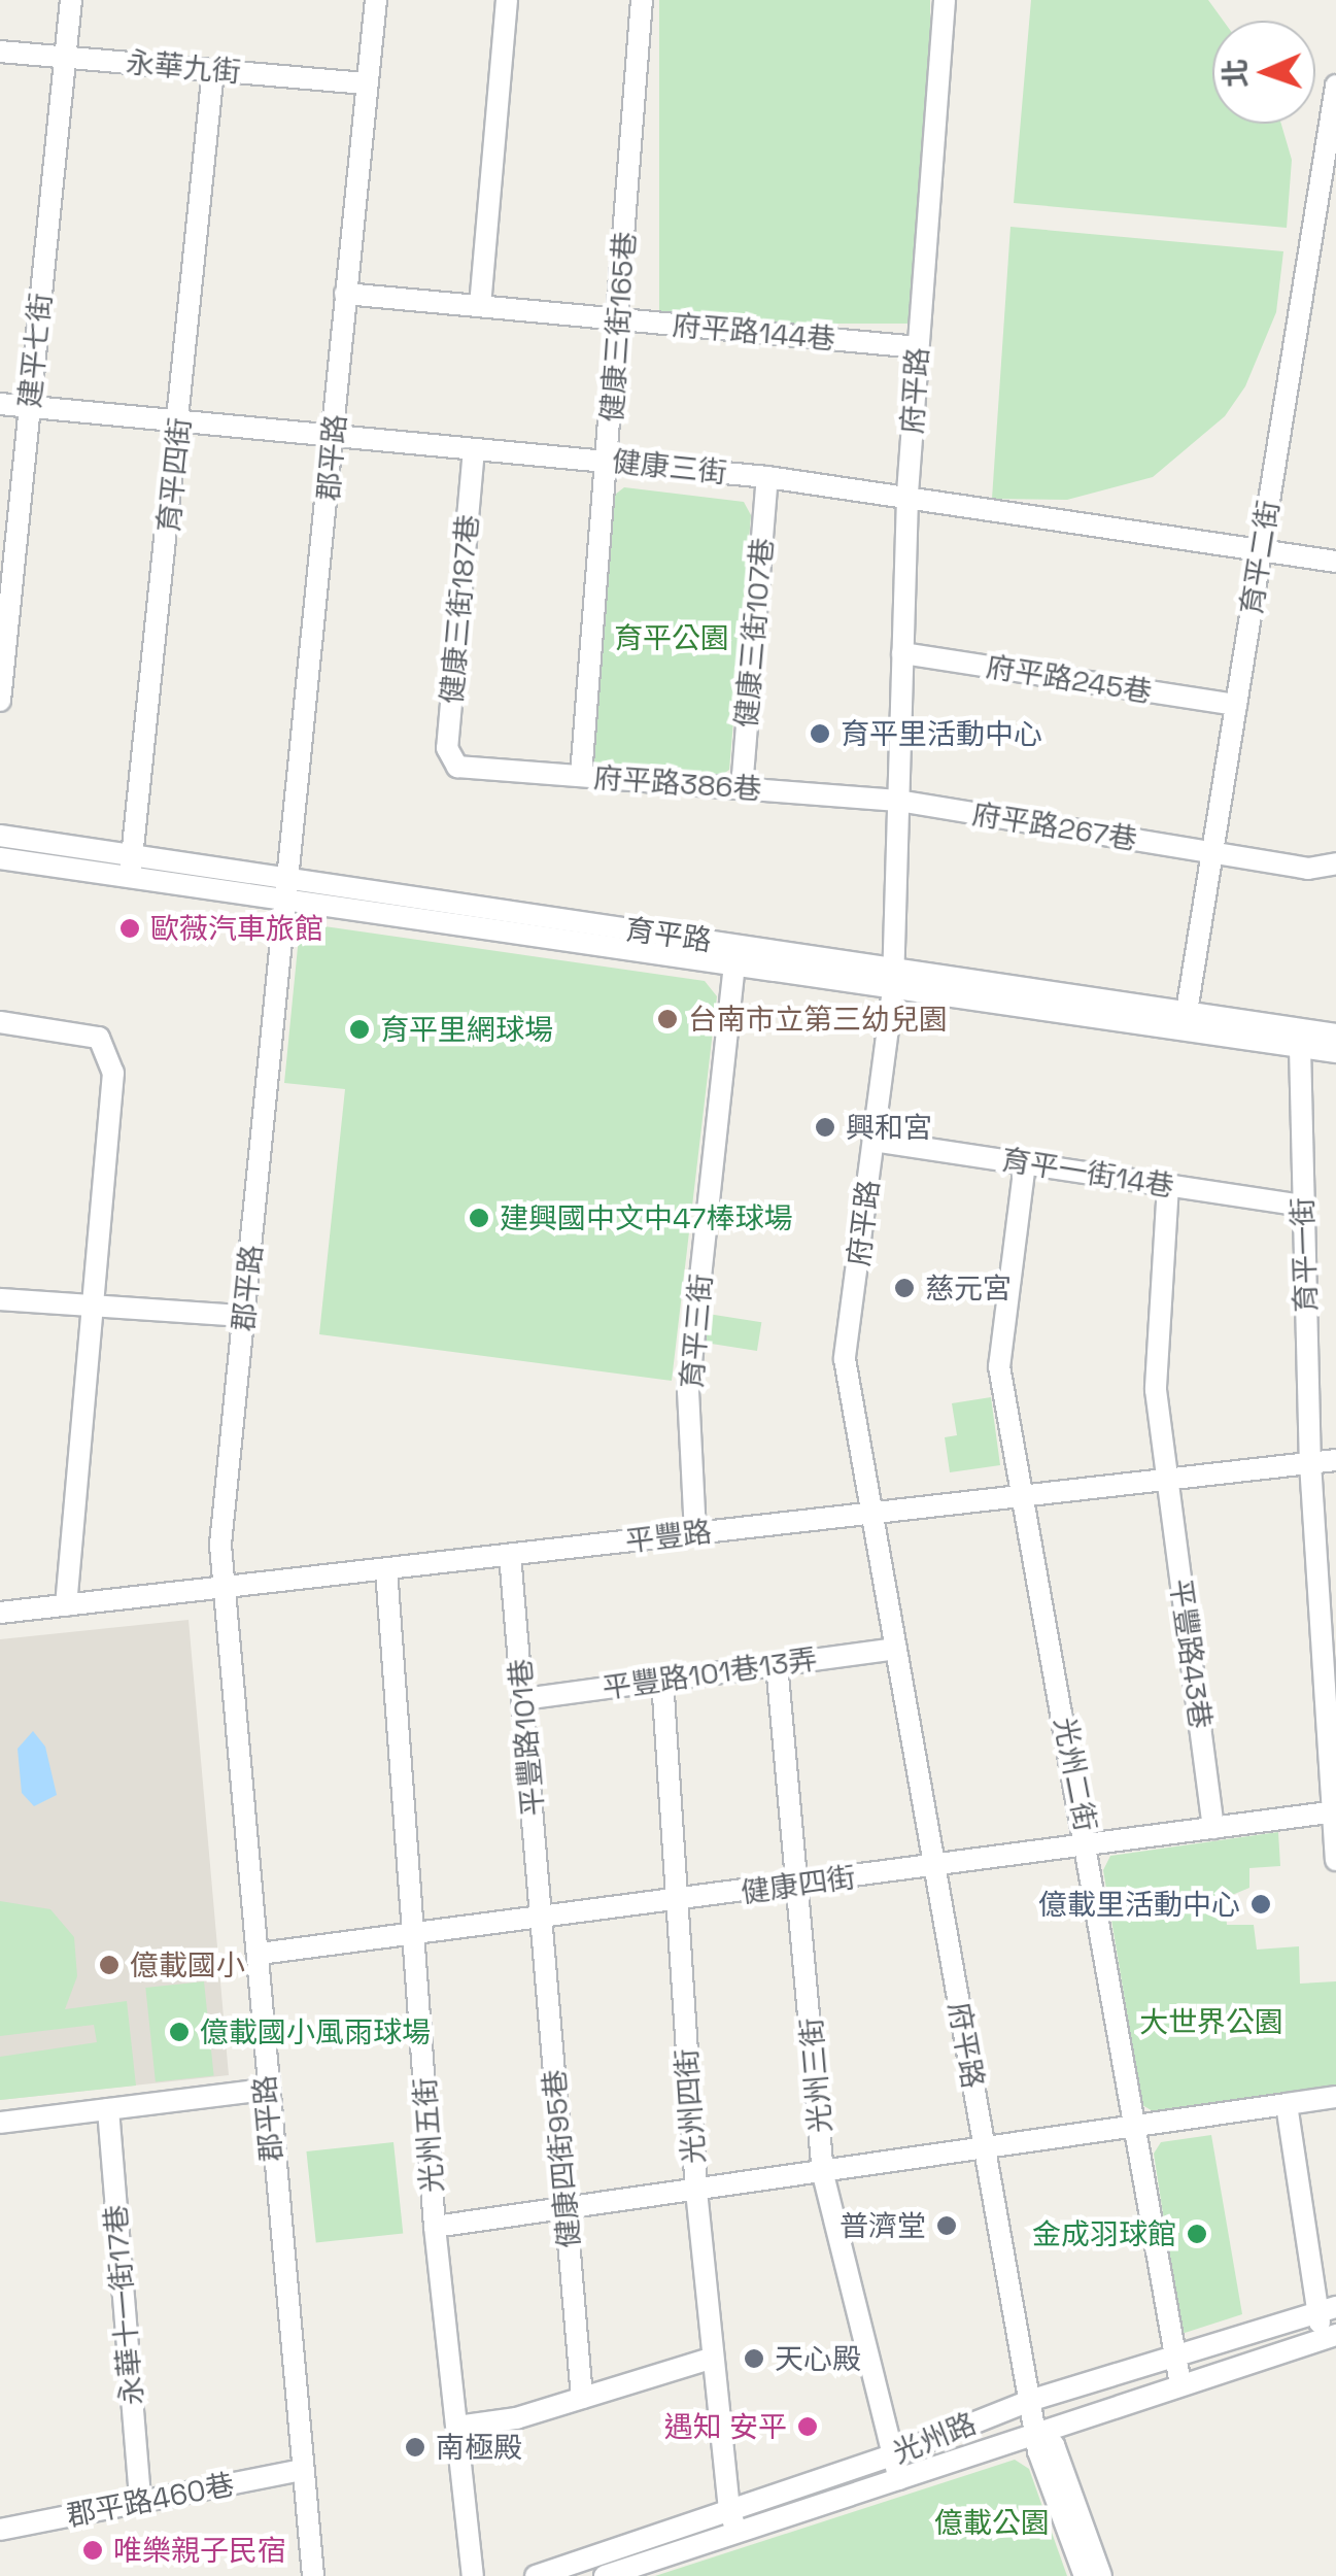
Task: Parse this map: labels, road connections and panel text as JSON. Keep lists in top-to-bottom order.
{
  "streets": {
    "street": [
      "永華九街",
      "健康三街165巷",
      "府平路144巷",
      "建平七街",
      "府平路",
      "郡平路",
      "健康三街",
      "育平四街",
      "育平二街",
      "健康三街187巷",
      "健康三街107巷",
      "府平路245巷",
      "府平路386巷",
      "府平路267巷",
      "育平路",
      "育平一街14巷",
      "育平一街",
      "育平三街",
      "平豐路",
      "平豐路43巷",
      "平豐路101巷13弄",
      "平豐路101巷",
      "光州二街",
      "健康四街",
      "光州三街",
      "光州四街",
      "光州五街",
      "健康四街95巷",
      "永華十一街17巷",
      "光州路",
      "郡平路460巷"
    ]
  },
  "crossings": [
    ["永華九街", "建平七街"],
    ["永華九街", "郡平路"],
    ["永華九街", "育平四街"],
    ["健康三街165巷", "府平路144巷"],
    ["健康三街165巷", "健康三街"],
    ["健康三街165巷", "府平路386巷"],
    ["府平路144巷", "府平路"],
    ["府平路144巷", "郡平路"],
    ["建平七街", "健康三街"],
    ["府平路", "健康三街"],
    ["府平路", "府平路245巷"],
    ["府平路", "府平路386巷"],
    ["府平路", "府平路267巷"],
    ["府平路", "育平路"],
    ["府平路", "育平一街14巷"],
    ["府平路", "平豐路"],
    ["府平路", "平豐路101巷13弄"],
    ["府平路", "健康四街"],
    ["府平路", "光州路"],
    ["郡平路", "健康三街"],
    ["郡平路", "育平路"],
    ["郡平路", "平豐路"],
    ["郡平路", "健康四街"],
    ["郡平路", "郡平路460巷"],
    ["健康三街", "育平四街"],
    ["健康三街", "育平二街"],
    ["健康三街", "健康三街187巷"],
    ["健康三街", "健康三街107巷"],
    ["育平四街", "育平路"],
    ["育平二街", "府平路245巷"],
    ["育平二街", "府平路267巷"],
    ["育平二街", "育平路"],
    ["健康三街187巷", "府平路386巷"],
    ["健康三街107巷", "府平路386巷"],
    ["府平路386巷", "府平路267巷"],
    ["育平路", "育平一街"],
    ["育平路", "育平三街"],
    ["育平一街14巷", "育平一街"],
    ["育平一街14巷", "平豐路43巷"],
    ["育平一街14巷", "光州二街"],
    ["育平一街", "平豐路"],
    ["育平一街", "健康四街"],
    ["育平三街", "平豐路"],
    ["平豐路", "平豐路43巷"],
    ["平豐路", "平豐路101巷"],
    ["平豐路", "光州二街"],
    ["平豐路", "光州五街"],
    ["平豐路43巷", "健康四街"],
    ["平豐路101巷13弄", "平豐路101巷"],
    ["平豐路101巷13弄", "光州三街"],
    ["平豐路101巷13弄", "光州四街"],
    ["平豐路101巷", "健康四街"],
    ["平豐路101巷", "健康四街95巷"],
    ["光州二街", "健康四街"],
    ["光州二街", "光州路"],
    ["健康四街", "光州三街"],
    ["健康四街", "光州四街"],
    ["健康四街", "光州五街"],
    ["健康四街", "健康四街95巷"],
    ["光州三街", "光州路"],
    ["光州四街", "光州路"],
    ["永華十一街17巷", "郡平路460巷"]
  ],
  "parks": ["育平公園", "大世界公園", "億載公園"],
  "places": [
    "育平里活動中心",
    "歐薇汽車旅館",
    "台南市立第三幼兒園",
    "育平里網球場",
    "興和宮",
    "建興國中文中47棒球場",
    "慈元宮",
    "億載里活動中心",
    "億載國小",
    "億載國小風雨球場",
    "普濟堂",
    "金成羽球館",
    "天心殿",
    "遇知 安平",
    "南極殿",
    "唯樂親子民宿"
  ],
  "north": "left"
}
